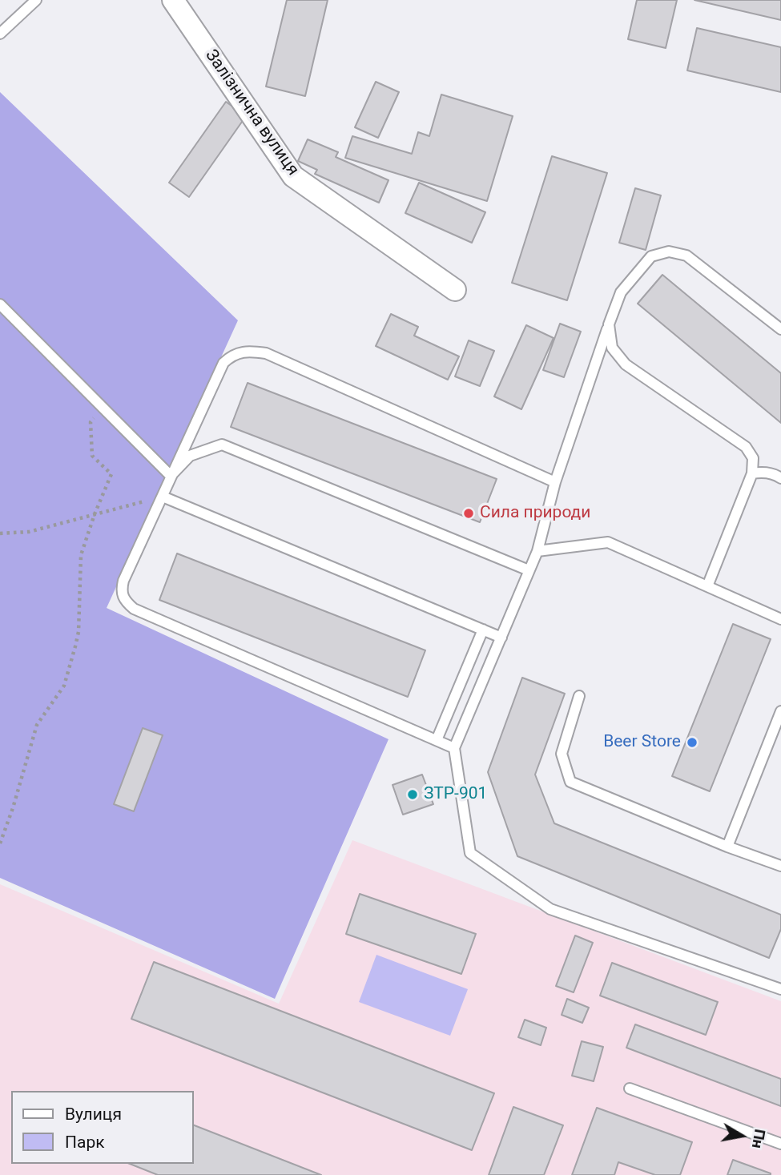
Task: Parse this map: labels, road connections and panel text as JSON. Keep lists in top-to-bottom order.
{
  "streets": {
    "street": ["Залізнична вулиця"]
  },
  "places": ["Сила природи", "Beer Store", "ЗТР-901"],
  "legend": ["Вулиця", "Парк"],
  "north": "right"
}
